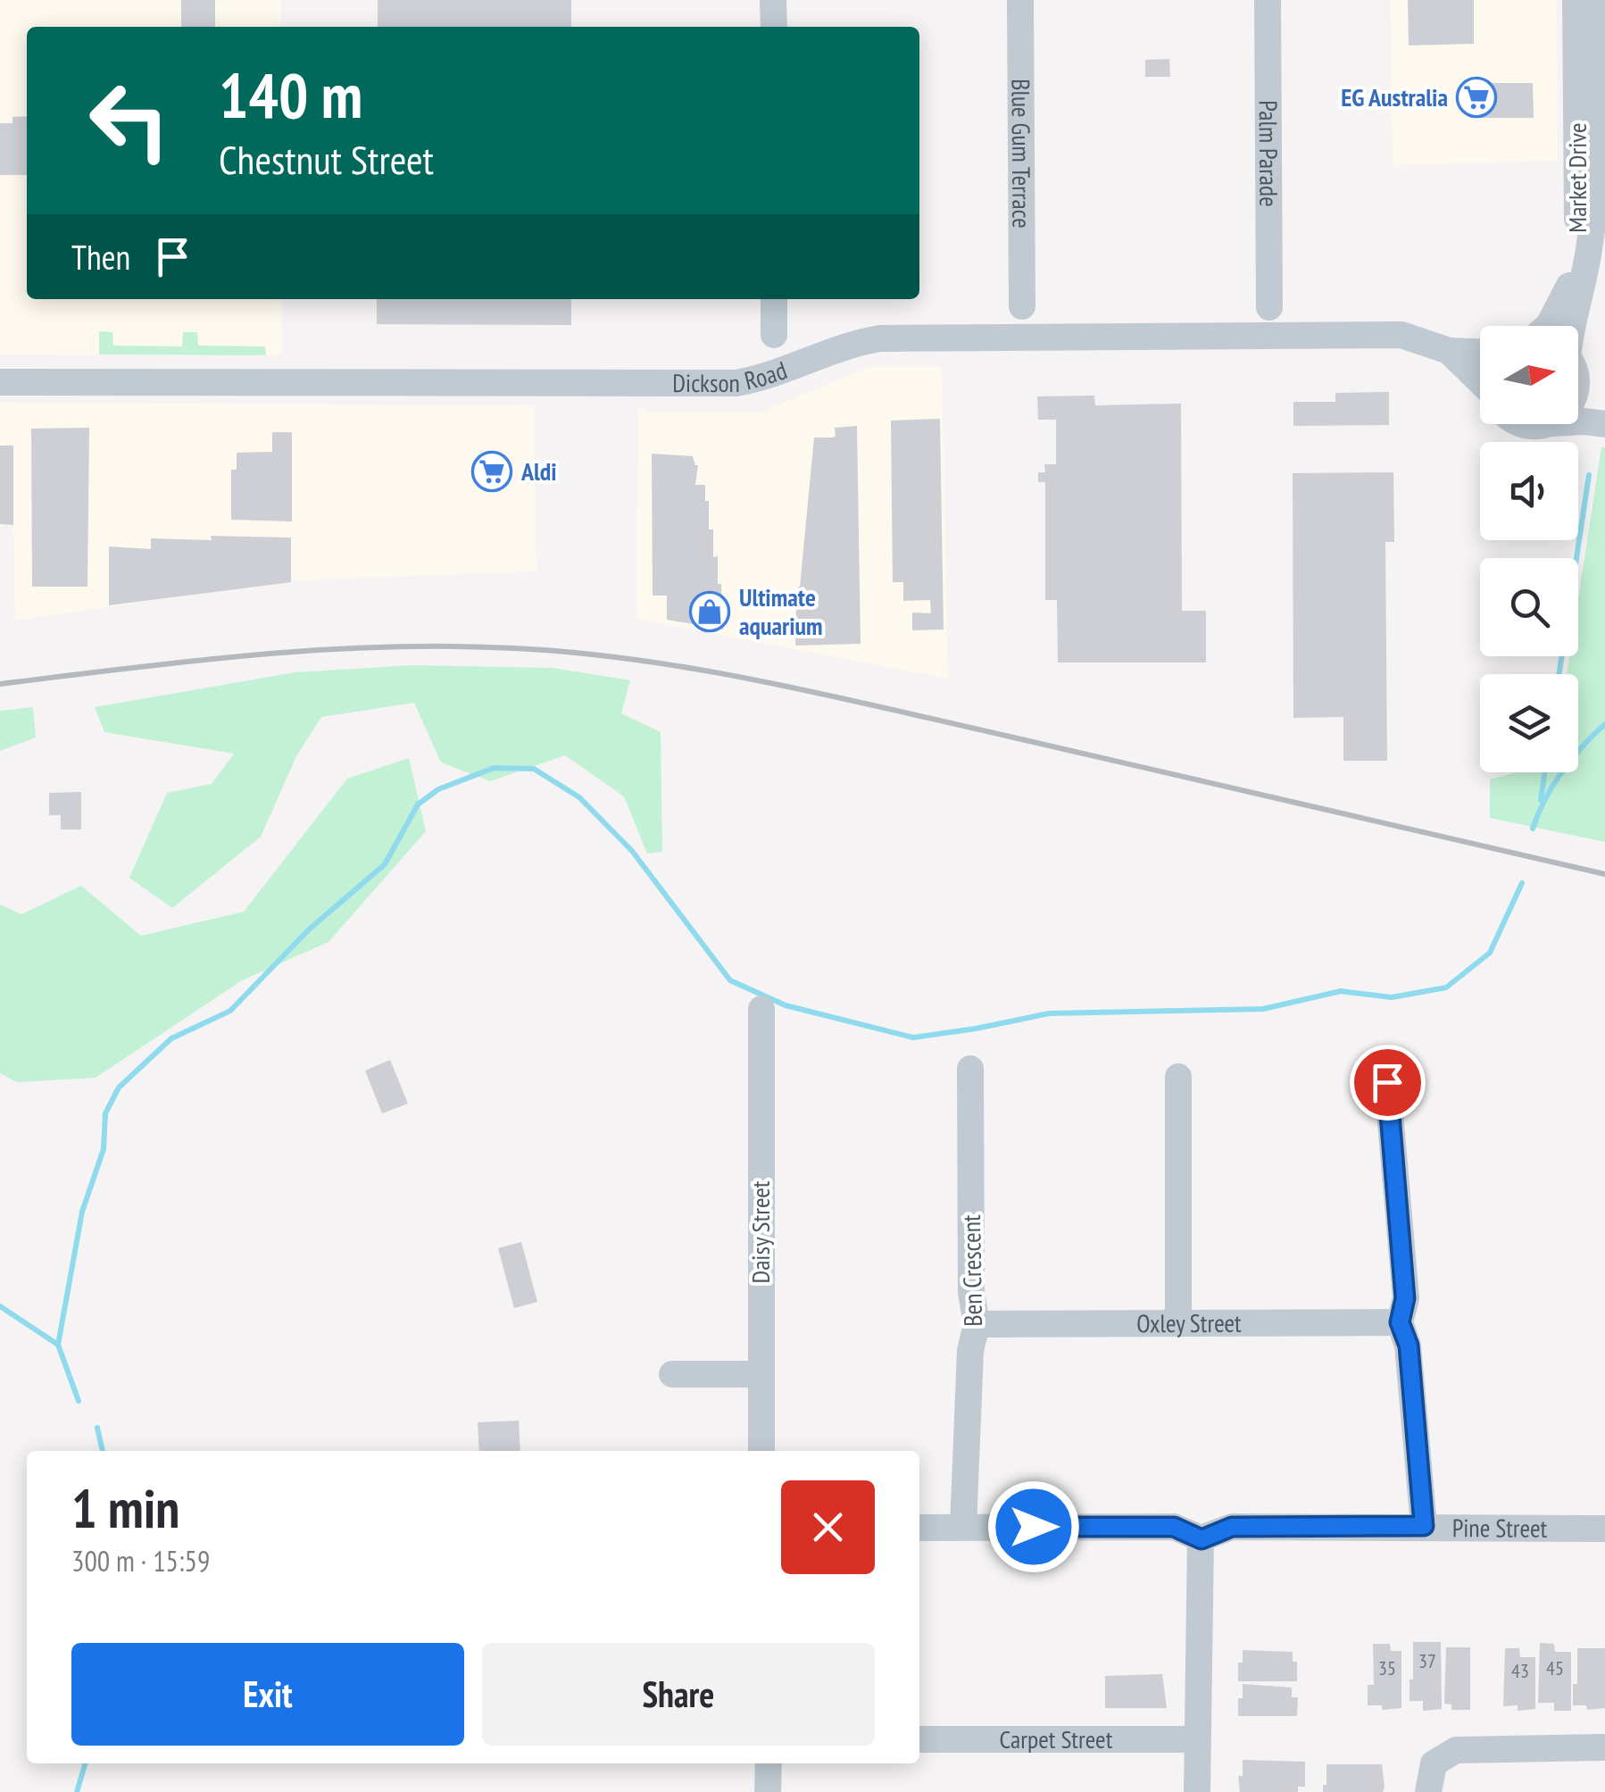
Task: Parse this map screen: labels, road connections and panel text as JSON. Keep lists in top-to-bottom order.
{
  "streets": {
    "street": [
      "Blue Gum Terrace",
      "Palm Parade",
      "Market Drive",
      "Dickson Road",
      "Daisy Street",
      "Ben Crescent",
      "Oxley Street",
      "Pine Street",
      "Carpet Street"
    ]
  },
  "crossings": [
    ["Ben Crescent", "Oxley Street"]
  ],
  "places": {
    "supermarket": ["EG Australia", "Aldi"],
    "shop": ["Ultimate aquarium"]
  },
  "house_numbers": [
    "37",
    "35",
    "45",
    "43"
  ],
  "north": "right",
  "page": {
    "turn": ["140 m", "Chestnut Street"],
    "then": "Then",
    "heading": ["1 min", "300 m · 15:59"],
    "buttons": ["Exit", "Share"]
  }
}
